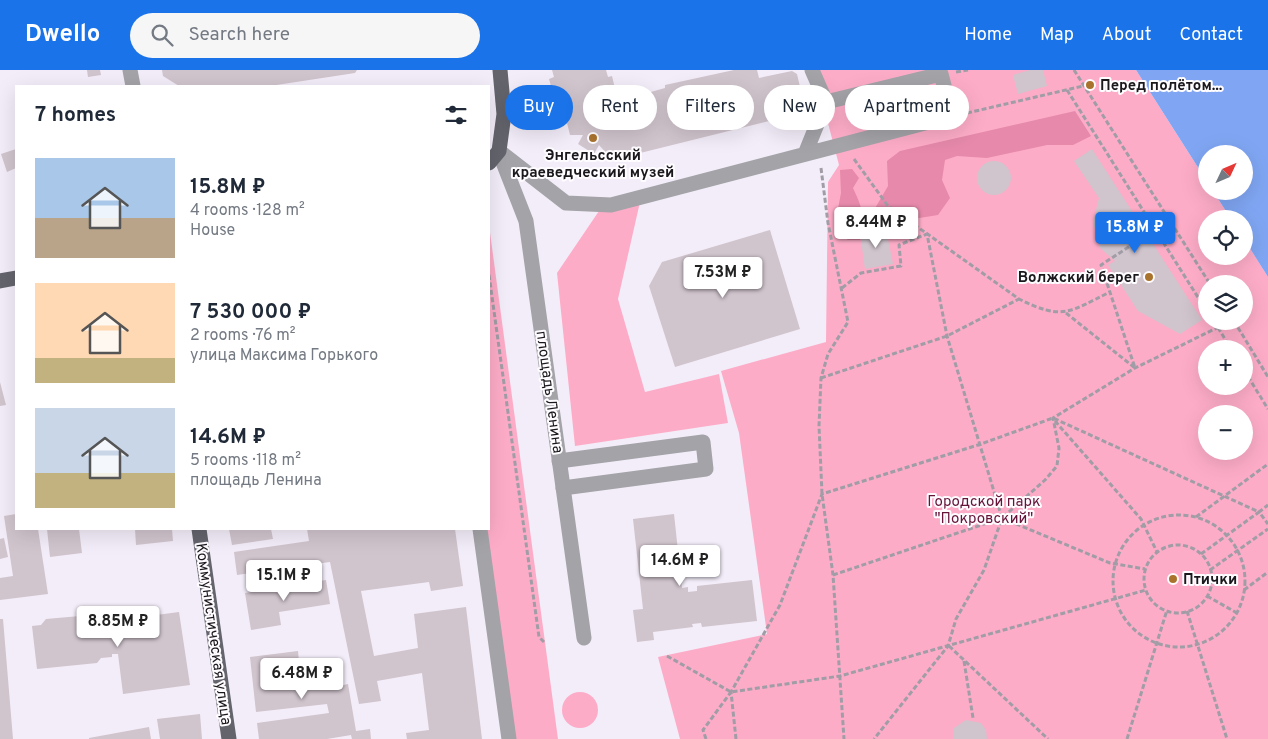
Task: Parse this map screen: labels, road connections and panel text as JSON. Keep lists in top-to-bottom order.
{
  "streets": {
    "main road": ["Коммунистическая улица"],
    "street": ["площадь Ленина"]
  },
  "parks": ["Городской парк \"Покровский\""],
  "places": [
    "Перед полётом...",
    "Энгельсский краеведческий музей",
    "Волжский берег",
    "Птички"
  ],
  "north": "top right",
  "page": {
    "header": "Dwello",
    "search": "Search here",
    "nav": [
      "Home",
      "Map",
      "About",
      "Contact"
    ],
    "chip": [
      "Buy",
      "Rent",
      "Filters",
      "New",
      "Apartment"
    ],
    "heading": "7 homes",
    "map_buttons": ["+", "−"],
    "list": [
      {
        "name": "15.8M ₽",
        "note": "4 rooms · 128 m² · House"
      },
      {
        "name": "7 530 000 ₽",
        "note": "2 rooms · 76 m² · улица Максима Горького"
      },
      {
        "name": "14.6M ₽",
        "note": "5 rooms · 118 m² · площадь Ленина"
      }
    ],
    "price": [
      "8.44M ₽",
      "15.8M ₽",
      "7.53M ₽",
      "14.6M ₽",
      "15.1M ₽",
      "8.85M ₽",
      "6.48M ₽"
    ]
  }
}
